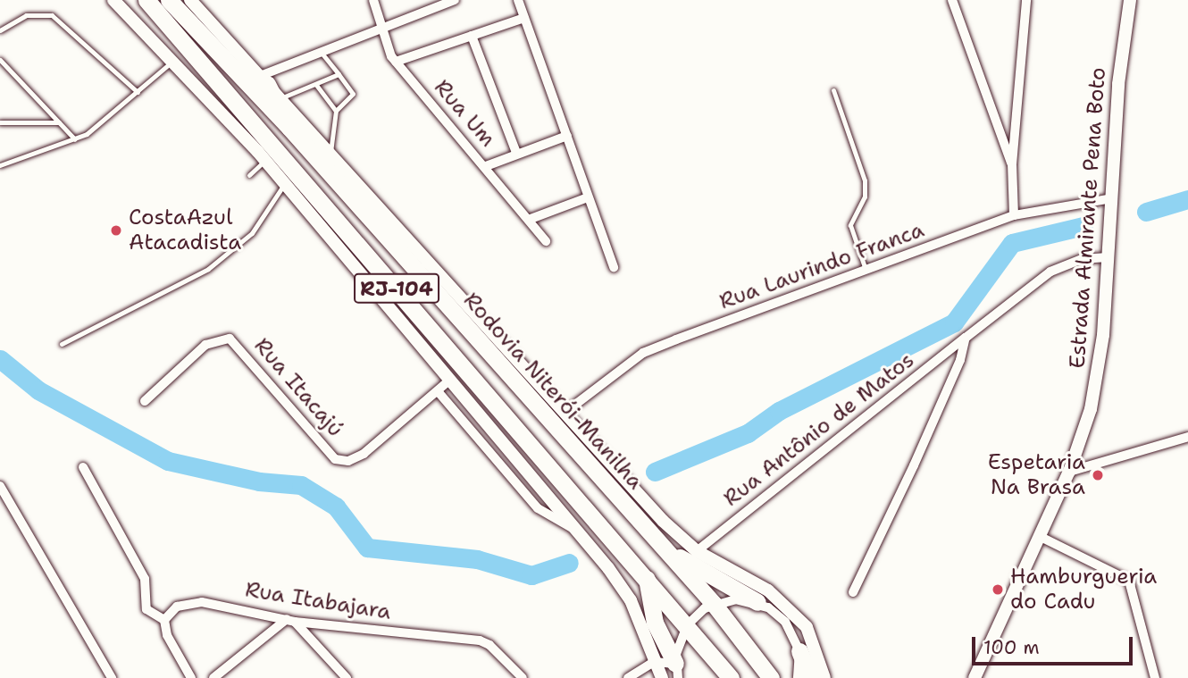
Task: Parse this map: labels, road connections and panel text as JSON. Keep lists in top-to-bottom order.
{
  "streets": {
    "highway": ["RJ-104", "Rodovia Niterói-Manilha"],
    "street": [
      "Rua Um",
      "Estrada Almirante Pena Boto",
      "Rua Laurindo Franca",
      "Rua Itacajú",
      "Rua Antônio de Matos",
      "Rua Itabajara"
    ]
  },
  "crossings": [
    ["Estrada Almirante Pena Boto", "Rua Laurindo Franca"],
    ["Estrada Almirante Pena Boto", "Rua Antônio de Matos"]
  ],
  "places": ["CostaAzul Atacadista", "Espetaria Na Brasa", "Hamburgueria do Cadu"],
  "scale_bar": "100 m"
}
